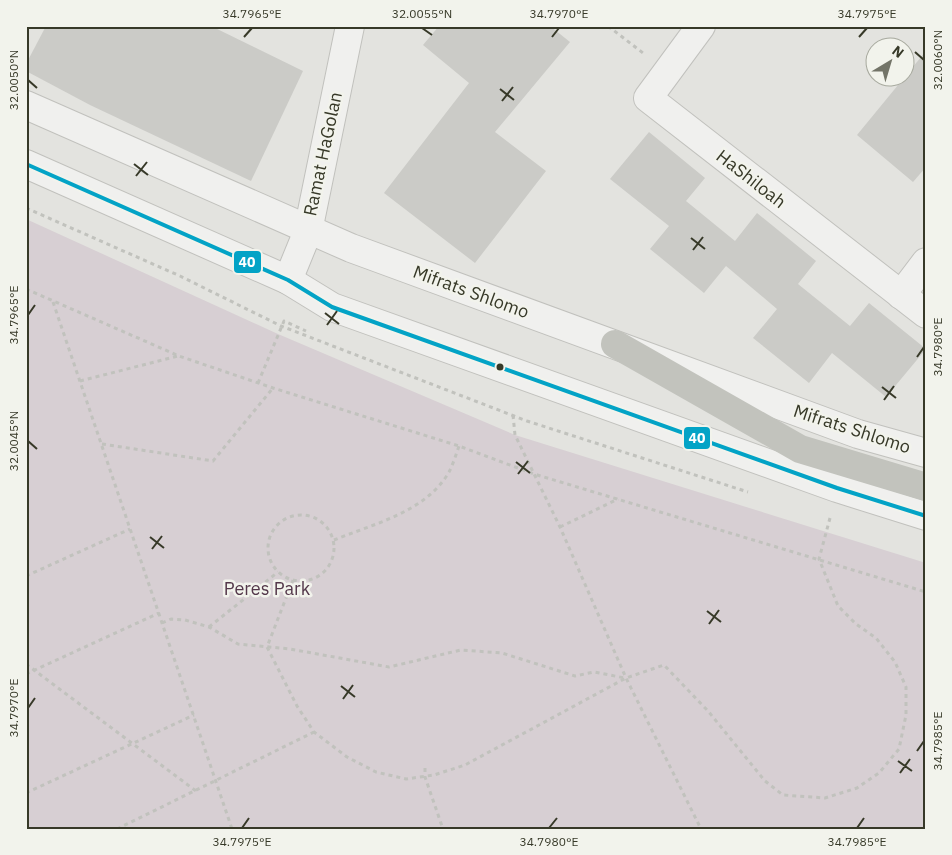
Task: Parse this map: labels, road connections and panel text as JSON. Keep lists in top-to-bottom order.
{
  "streets": {
    "street": ["Ramat HaGolan", "HaShiloah", "Mifrats Shlomo"]
  },
  "crossings": [
    ["Ramat HaGolan", "Mifrats Shlomo"]
  ],
  "parks": ["Peres Park"],
  "lines": ["transit line 40"],
  "north": "top right",
  "coordinates": [
    "34.7965°E",
    "32.0055°N",
    "34.7970°E",
    "34.7975°E",
    "32.0060°N",
    "32.0050°N",
    "34.7980°E",
    "32.0045°N",
    "34.7985°E"
  ]
}
